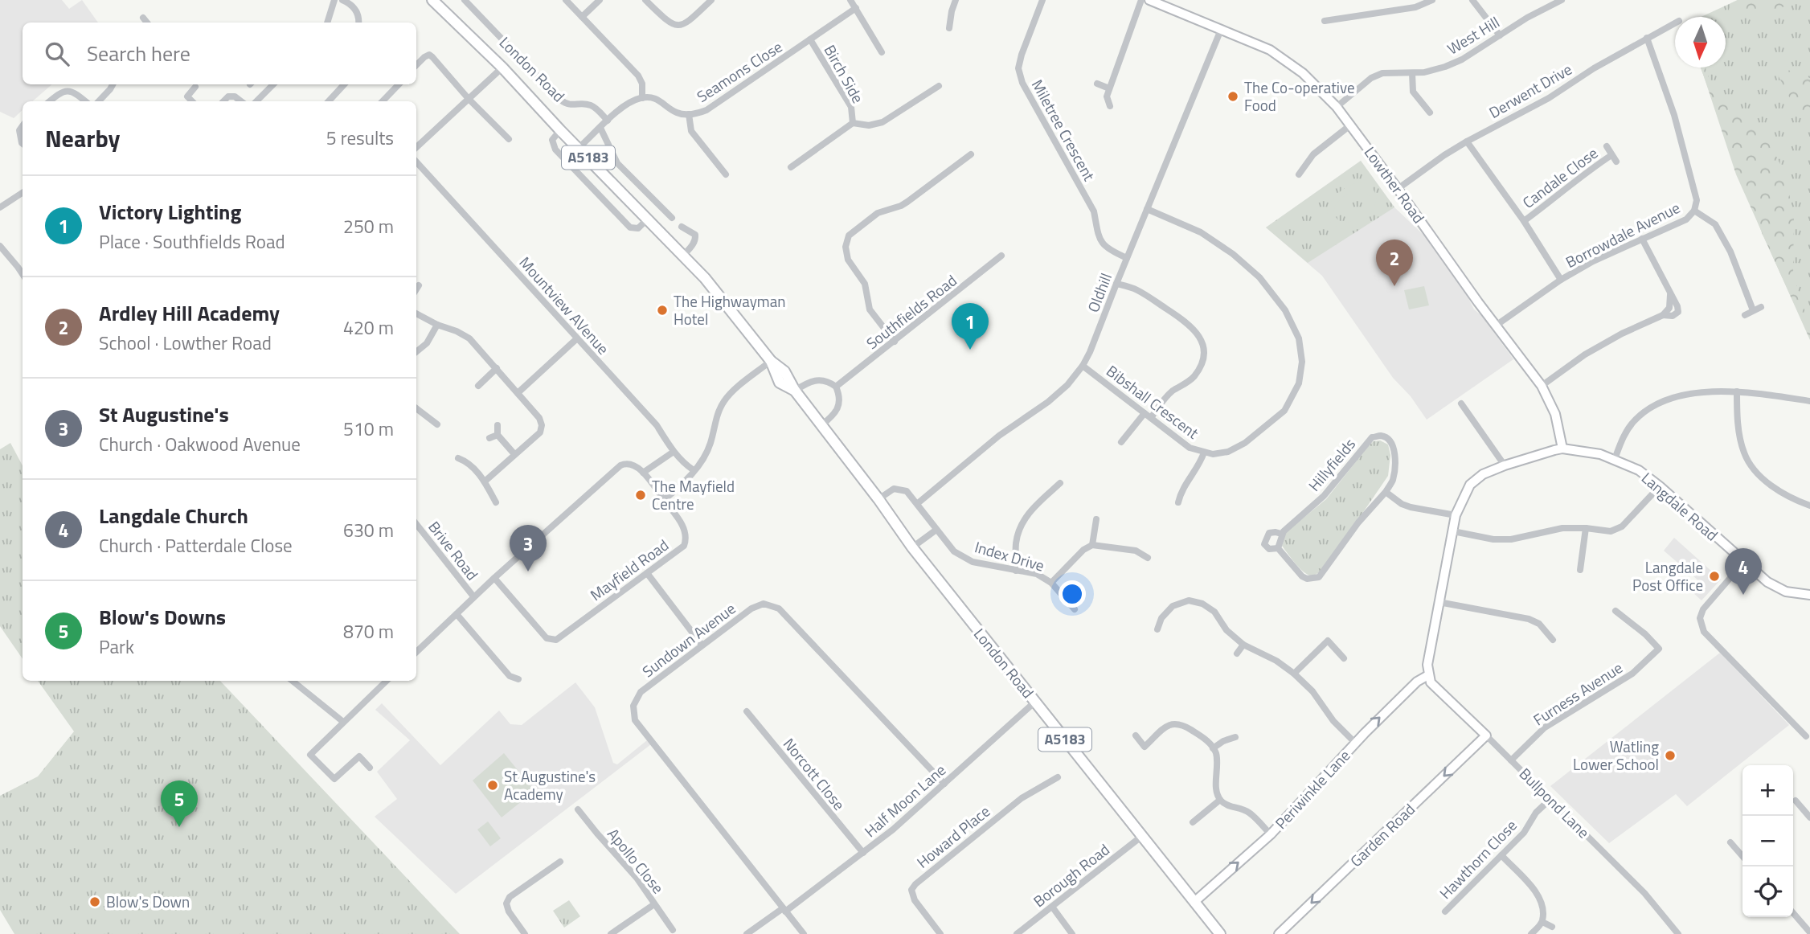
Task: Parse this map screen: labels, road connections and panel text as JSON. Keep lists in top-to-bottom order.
{
  "streets": {
    "main road": ["London Road", "A5183"],
    "street": [
      "West Hill",
      "Seamons Close",
      "Birch Side",
      "Derwent Drive",
      "Miletree Crescent",
      "Candale Close",
      "Lowther Road",
      "Borrowdale Avenue",
      "Oldhill",
      "Mountview AVenue",
      "Southfields Road",
      "Bibshall Crescent",
      "Hillyfields",
      "Langdale Road",
      "Brive Road",
      "Index Drive",
      "Mayfield Road",
      "Sundown Avenue",
      "Furness Avenue",
      "Norcott Close",
      "Periwinkle Lane",
      "Half Moon Lane",
      "Bullpond Lane",
      "Garden Road",
      "Howard Place",
      "Hawthorn Close",
      "Apollo Close",
      "Borough Road"
    ]
  },
  "crossings": [
    ["West Hill", "Lowther Road"],
    ["London Road", "Periwinkle Lane"],
    ["London Road", "Half Moon Lane"],
    ["London Road", "Borough Road"],
    ["Seamons Close", "Birch Side"],
    ["Derwent Drive", "Lowther Road"],
    ["Derwent Drive", "Borrowdale Avenue"],
    ["Miletree Crescent", "Oldhill"],
    ["Lowther Road", "Borrowdale Avenue"],
    ["Lowther Road", "Oldhill"],
    ["Lowther Road", "Langdale Road"],
    ["Oldhill", "Bibshall Crescent"],
    ["Oldhill", "Index Drive"],
    ["Langdale Road", "Periwinkle Lane"],
    ["Langdale Road", "Bullpond Lane"],
    ["Sundown Avenue", "Half Moon Lane"],
    ["Furness Avenue", "Bullpond Lane"],
    ["Norcott Close", "Half Moon Lane"],
    ["Periwinkle Lane", "Bullpond Lane"],
    ["Bullpond Lane", "Garden Road"],
    ["Bullpond Lane", "Hawthorn Close"]
  ],
  "one_way": ["Periwinkle Lane", "Garden Road"],
  "places": [
    "The Co-operative Food",
    "The Highwayman Hotel",
    "The Mayfield Centre",
    "Langdale Post Office",
    "Watling Lower School",
    "St Augustine's Academy",
    "Blow's Down"
  ],
  "north": "bottom",
  "page": {
    "search": "Search here",
    "heading": ["Nearby", "5 results"],
    "list": [
      {
        "mark": "1",
        "name": "Victory Lighting",
        "note": "Place · Southfields Road",
        "value": "250 m"
      },
      {
        "mark": "2",
        "name": "Ardley Hill Academy",
        "note": "School · Lowther Road",
        "value": "420 m"
      },
      {
        "mark": "3",
        "name": "St Augustine's",
        "note": "Church · Oakwood Avenue",
        "value": "510 m"
      },
      {
        "mark": "4",
        "name": "Langdale Church",
        "note": "Church · Patterdale Close",
        "value": "630 m"
      },
      {
        "mark": "5",
        "name": "Blow's Downs",
        "note": "Park",
        "value": "870 m"
      }
    ],
    "pins": [
      "2",
      "1",
      "3",
      "4",
      "5"
    ],
    "map_buttons": ["+", "−"]
  }
}
